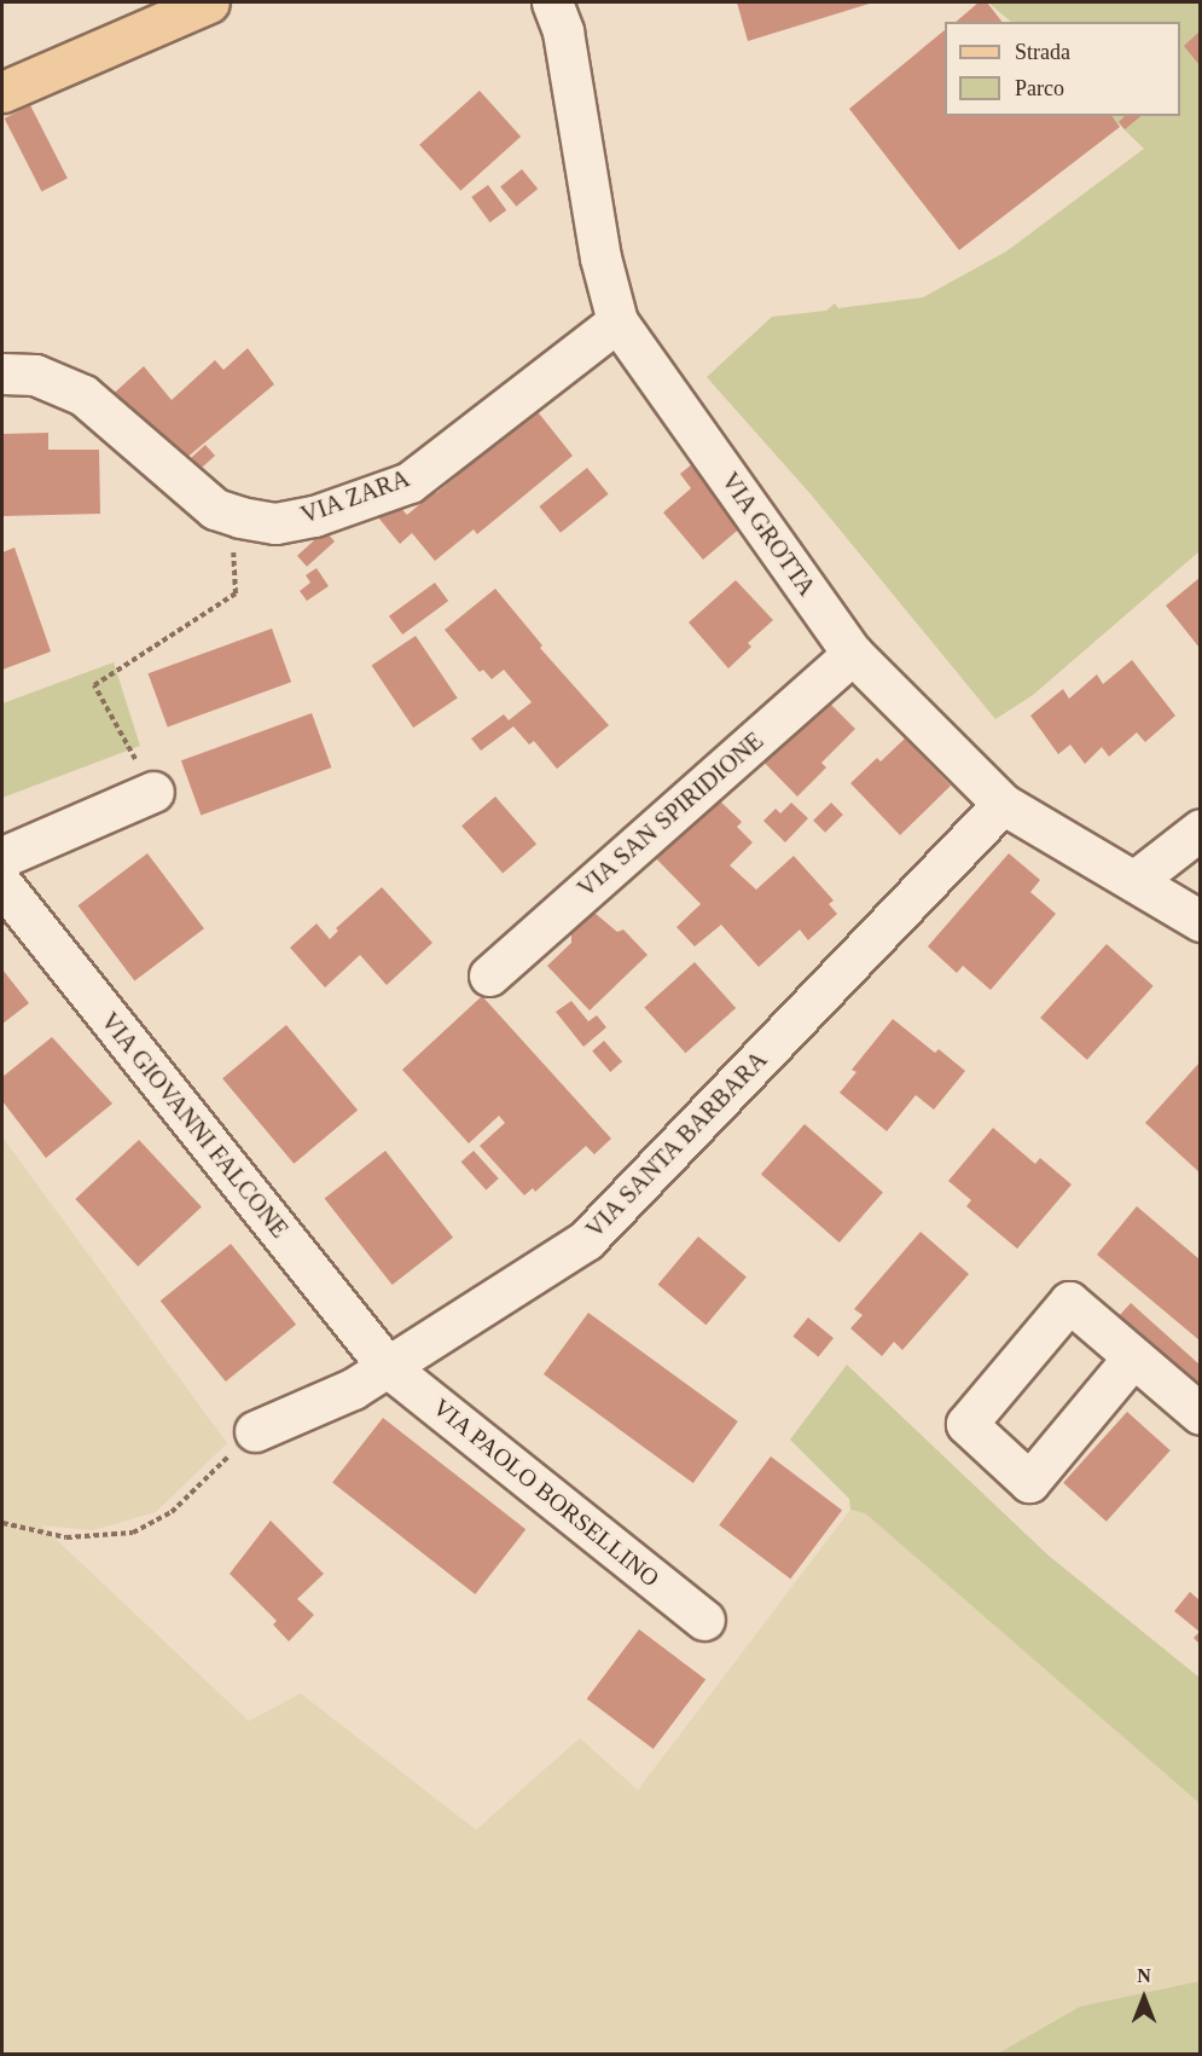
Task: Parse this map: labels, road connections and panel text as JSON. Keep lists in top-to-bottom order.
{
  "streets": {
    "street": [
      "VIA ZARA",
      "VIA GROTTA",
      "VIA SAN SPIRIDIONE",
      "VIA GIOVANNI FALCONE",
      "VIA SANTA BARBARA",
      "VIA PAOLO BORSELLINO"
    ]
  },
  "crossings": [
    ["VIA ZARA", "VIA GROTTA"],
    ["VIA GROTTA", "VIA SAN SPIRIDIONE"],
    ["VIA GROTTA", "VIA SANTA BARBARA"],
    ["VIA GIOVANNI FALCONE", "VIA SANTA BARBARA"],
    ["VIA GIOVANNI FALCONE", "VIA PAOLO BORSELLINO"],
    ["VIA SANTA BARBARA", "VIA PAOLO BORSELLINO"]
  ],
  "legend": ["Strada", "Parco"],
  "north": "top"
}
